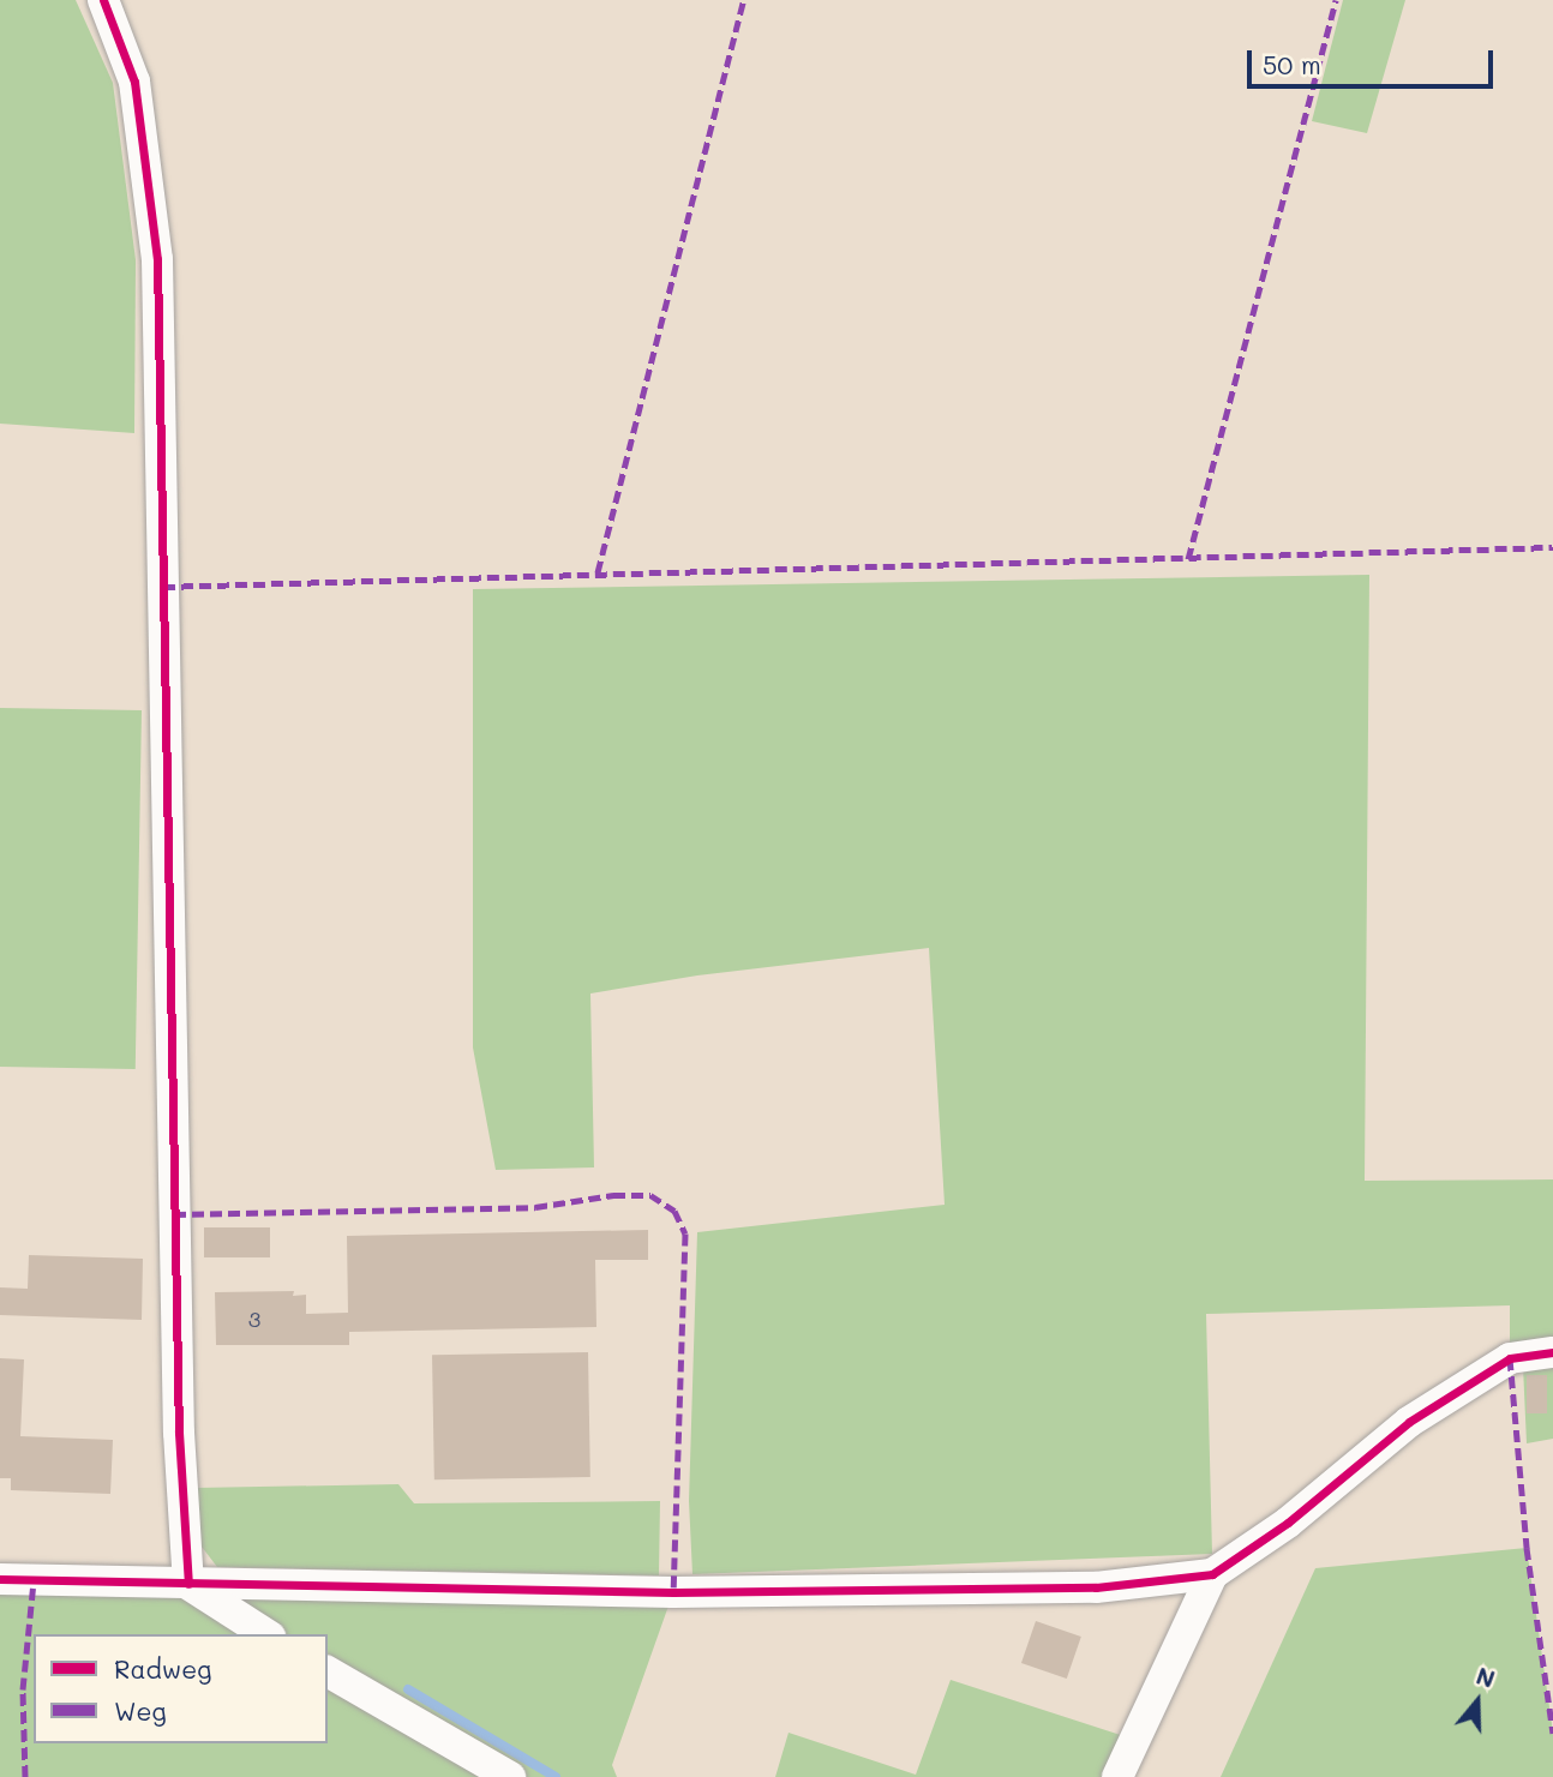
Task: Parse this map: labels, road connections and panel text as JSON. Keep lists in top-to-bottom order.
{
  "house_numbers": ["3"],
  "legend": ["Radweg", "Weg"],
  "scale_bar": "50 m",
  "north": "top"
}
